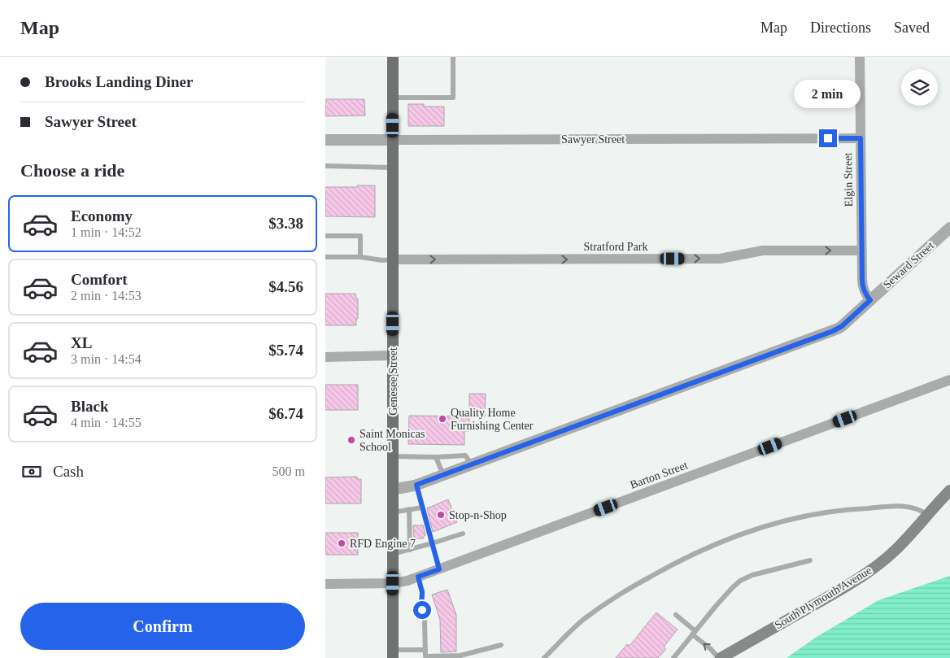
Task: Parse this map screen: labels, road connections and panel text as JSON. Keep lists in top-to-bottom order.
{
  "streets": {
    "main road": ["Genesee Street", "South Plymouth Avenue"],
    "street": [
      "Sawyer Street",
      "Elgin Street",
      "Stratford Park",
      "Seward Street",
      "Barton Street"
    ]
  },
  "crossings": [
    ["Sawyer Street", "Elgin Street"],
    ["Sawyer Street", "Genesee Street"],
    ["Elgin Street", "Stratford Park"],
    ["Elgin Street", "Seward Street"],
    ["Stratford Park", "Genesee Street"],
    ["Seward Street", "Genesee Street"],
    ["Genesee Street", "Barton Street"]
  ],
  "one_way": ["Stratford Park"],
  "places": [
    "Quality Home Furnishing Center",
    "Saint Monicas School",
    "Stop-n-Shop",
    "RFD Engine 7"
  ],
  "page": {
    "header": "Map",
    "nav": ["Map", "Directions", "Saved"],
    "banner": ["Brooks Landing Diner", "Sawyer Street"],
    "bubble": "2 min",
    "heading": "Choose a ride",
    "list": [
      {
        "name": "Economy",
        "note": "1 min · 14:52",
        "value": "$3.38"
      },
      {
        "name": "Comfort",
        "note": "2 min · 14:53",
        "value": "$4.56"
      },
      {
        "name": "XL",
        "note": "3 min · 14:54",
        "value": "$5.74"
      },
      {
        "name": "Black",
        "note": "4 min · 14:55",
        "value": "$6.74"
      }
    ],
    "pay": ["Cash", "500 m"],
    "buttons": "Confirm"
  }
}
